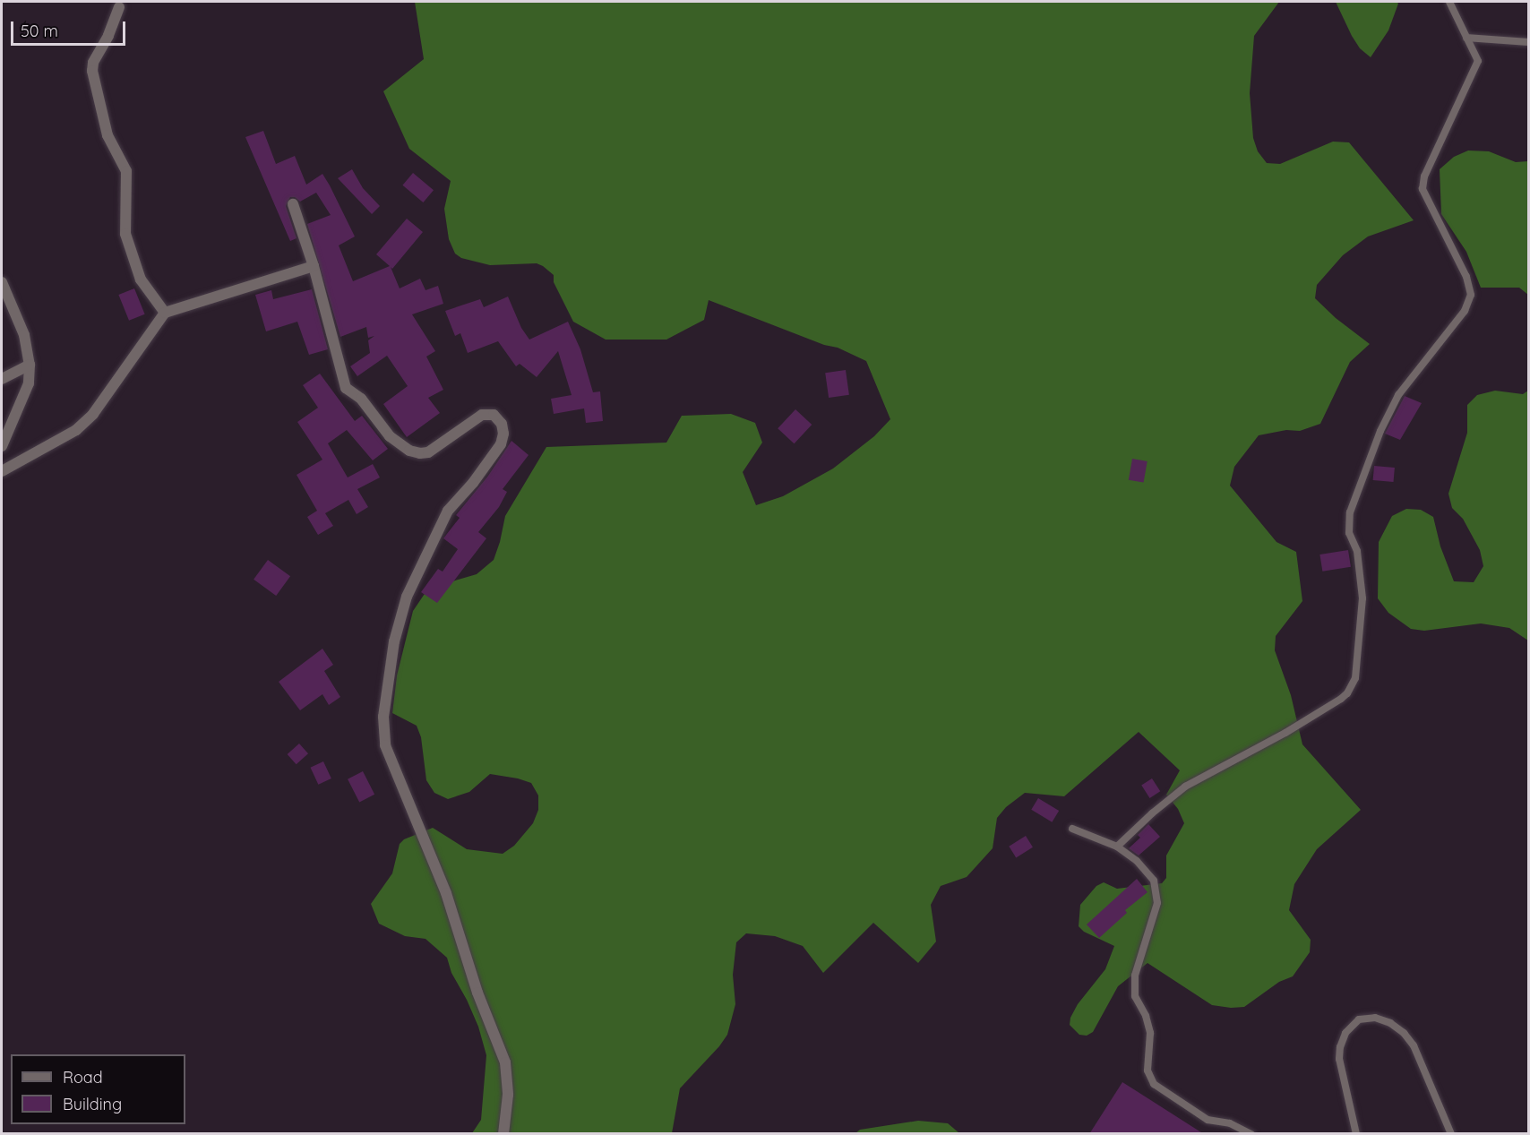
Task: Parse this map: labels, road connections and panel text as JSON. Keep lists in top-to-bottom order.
{
  "legend": ["Road", "Building"],
  "scale_bar": "50 m"
}
